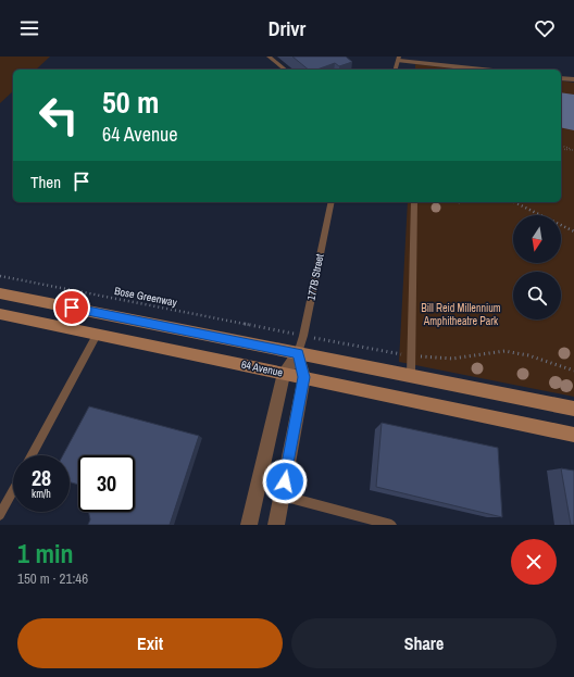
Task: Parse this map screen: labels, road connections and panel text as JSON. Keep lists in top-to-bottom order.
{
  "streets": {
    "main road": ["64 Avenue"],
    "street": ["177B Street"],
    "path": ["Bose Greenway"]
  },
  "crossings": [
    ["177B Street", "64 Avenue"]
  ],
  "parks": ["Bill Reid Millennium Amphitheatre Park"],
  "north": "bottom",
  "page": {
    "header": "Drivr",
    "turn": ["50 m", "64 Avenue"],
    "then": "Then",
    "speed": "28 km/h",
    "limit": "30",
    "heading": ["1 min", "150 m · 21:46"],
    "buttons": ["Exit", "Share"]
  }
}
